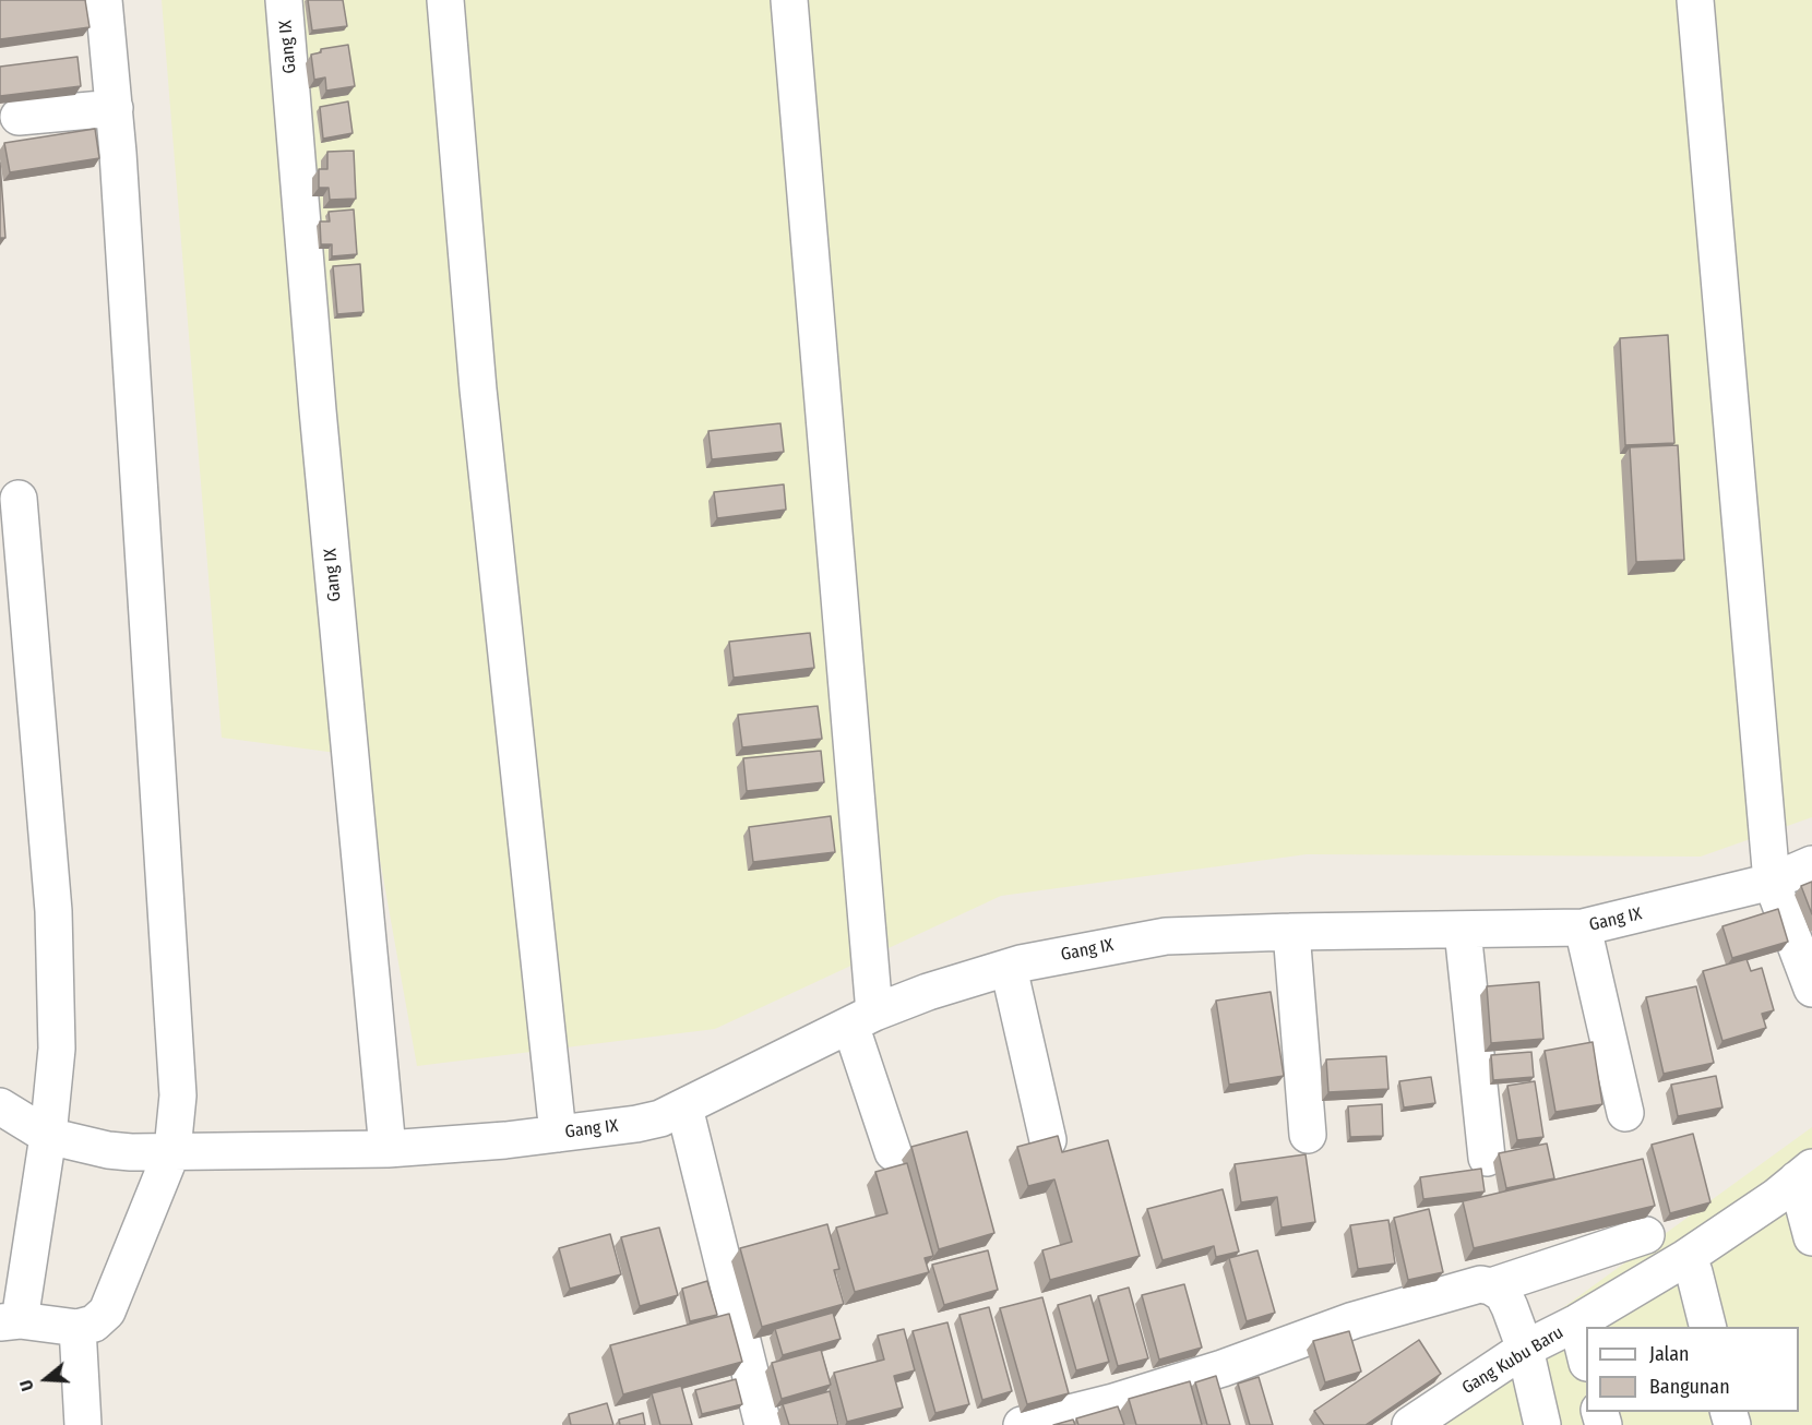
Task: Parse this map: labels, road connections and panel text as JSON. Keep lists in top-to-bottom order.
{
  "streets": {
    "street": ["Gang IX", "Gang Kubu Baru"]
  },
  "legend": ["Jalan", "Bangunan"],
  "north": "left"
}
